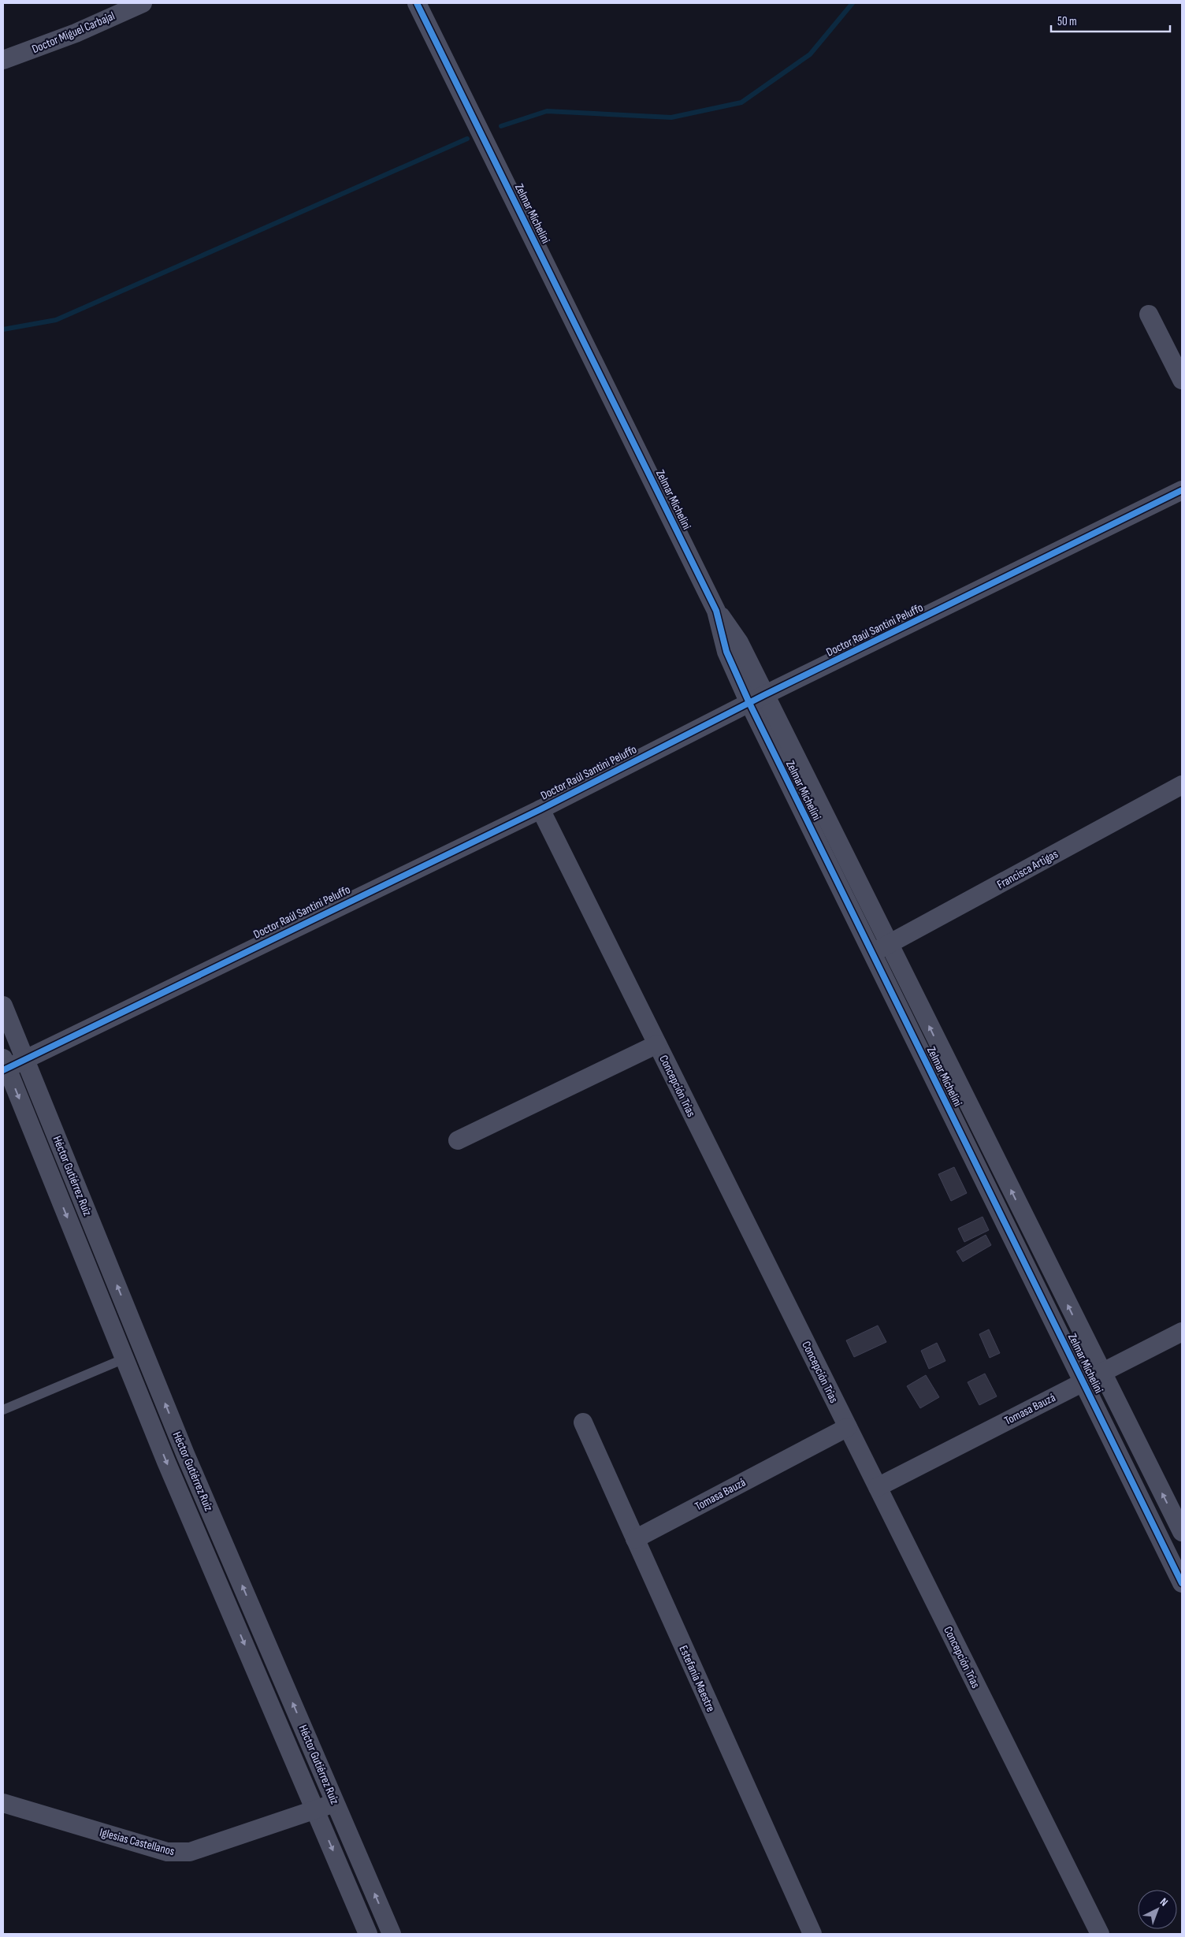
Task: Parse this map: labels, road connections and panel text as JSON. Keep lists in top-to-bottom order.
{
  "streets": {
    "street": [
      "Doctor Miguel Carbajal",
      "Zelmar Michelini",
      "Doctor Raúl Santini Peluffo",
      "Francisca Artigas",
      "Concepción Trias",
      "Héctor Gutiérrez Ruiz",
      "Tomasa Bauzá",
      "Estefanía Maestre",
      "Iglesias Castellanos"
    ]
  },
  "crossings": [
    ["Zelmar Michelini", "Doctor Raúl Santini Peluffo"],
    ["Zelmar Michelini", "Francisca Artigas"],
    ["Zelmar Michelini", "Tomasa Bauzá"],
    ["Doctor Raúl Santini Peluffo", "Concepción Trias"],
    ["Doctor Raúl Santini Peluffo", "Héctor Gutiérrez Ruiz"],
    ["Concepción Trias", "Tomasa Bauzá"],
    ["Héctor Gutiérrez Ruiz", "Iglesias Castellanos"],
    ["Tomasa Bauzá", "Estefanía Maestre"]
  ],
  "scale_bar": "50 m",
  "north": "top right"
}
